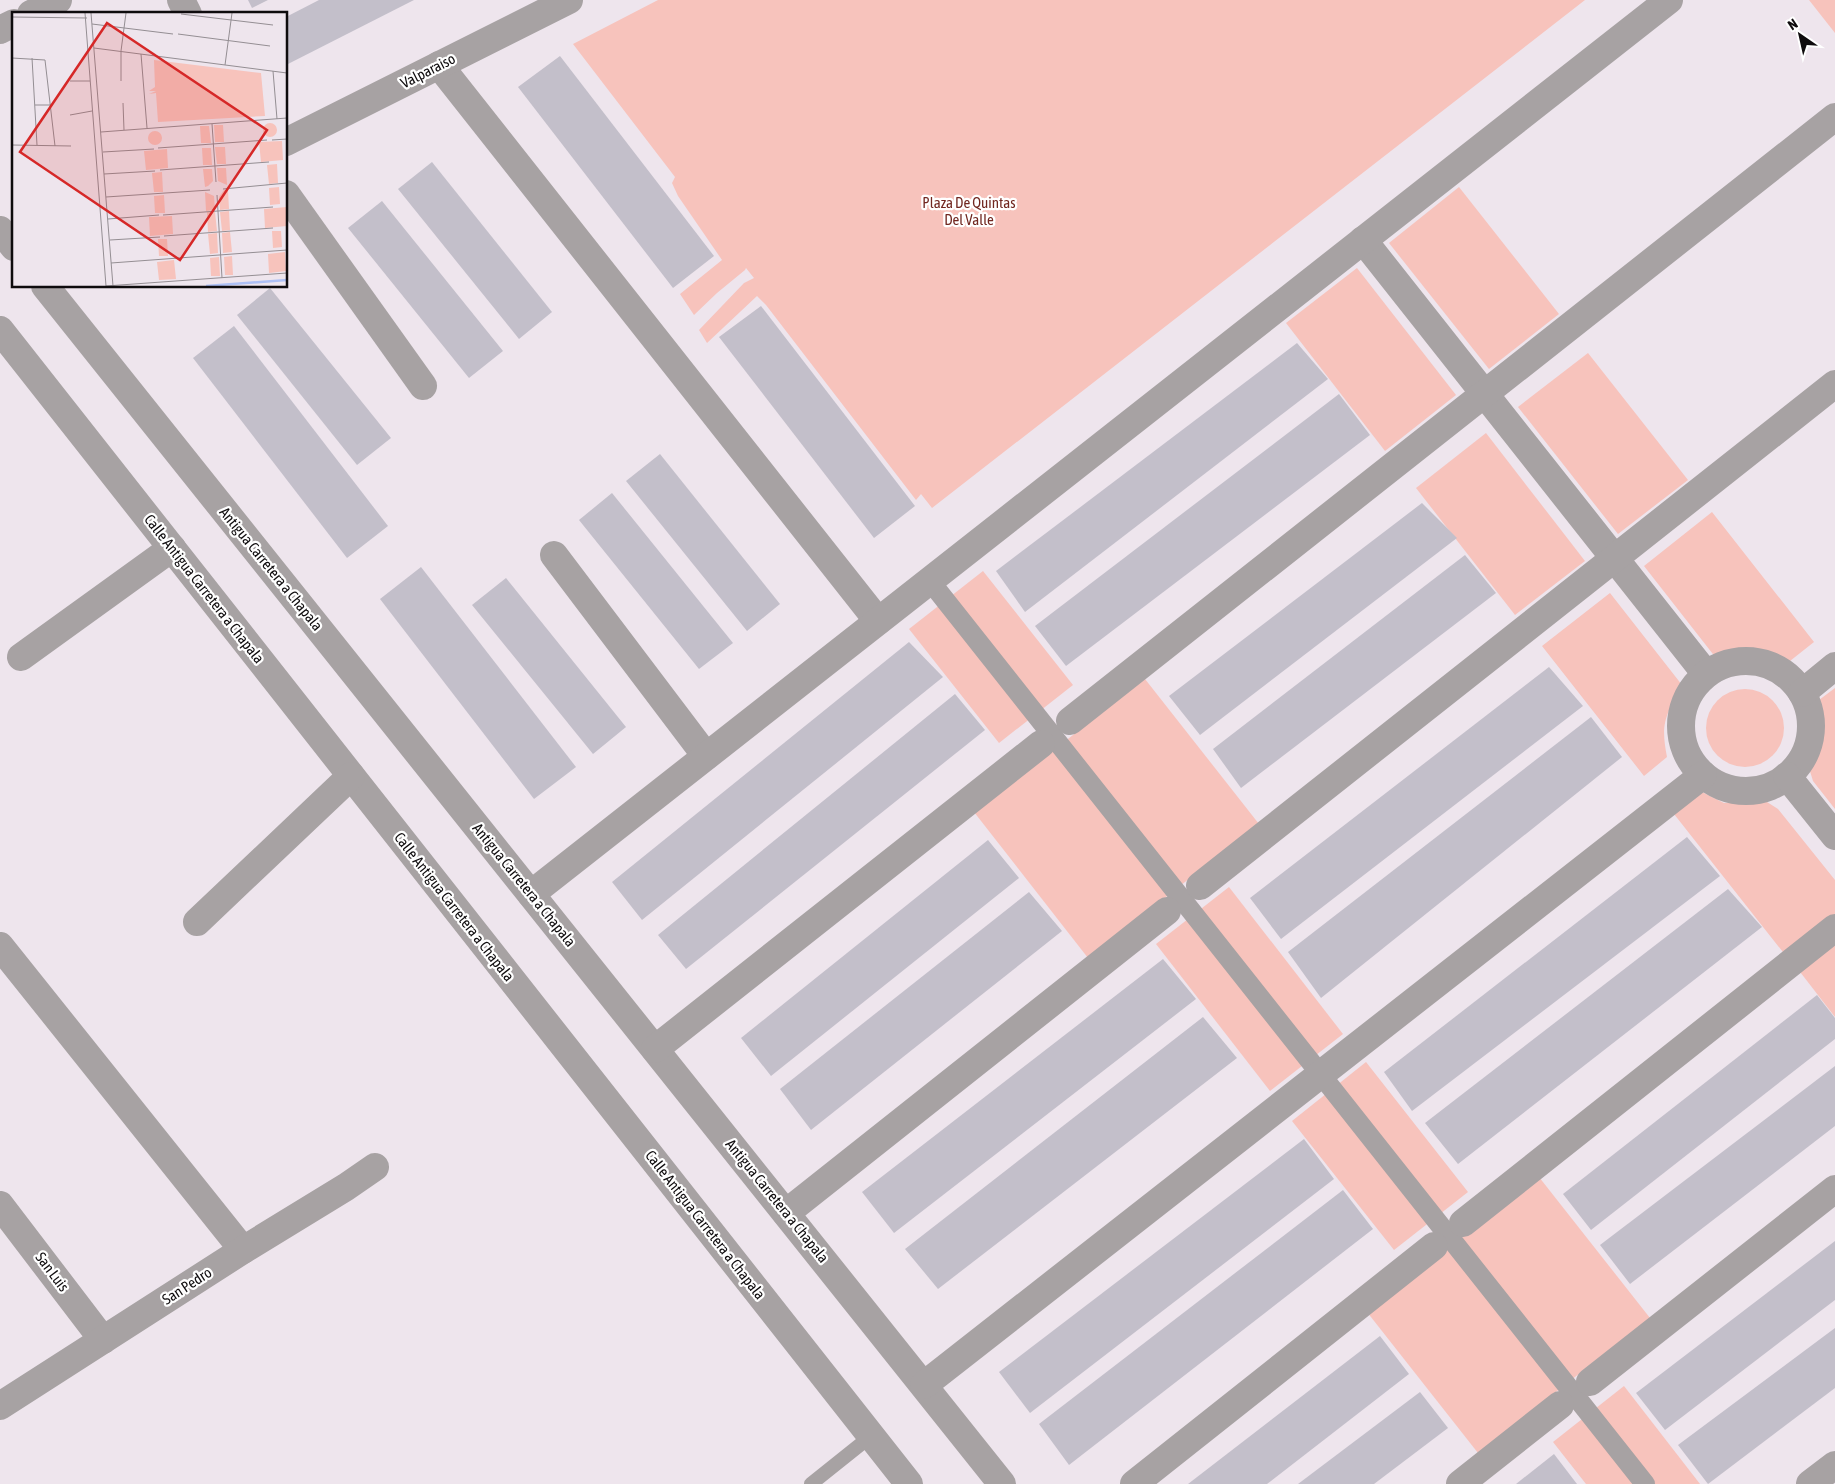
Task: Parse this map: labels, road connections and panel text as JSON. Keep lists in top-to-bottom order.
{
  "streets": {
    "street": [
      "Valparaiso",
      "Antigua Carretera a Chapala",
      "Calle Antigua Carretera a Chapala",
      "San Luis",
      "San Pedro"
    ]
  },
  "crossings": [
    ["San Luis", "San Pedro"]
  ],
  "parks": ["Plaza De Quintas Del Valle"],
  "north": "top left"
}
